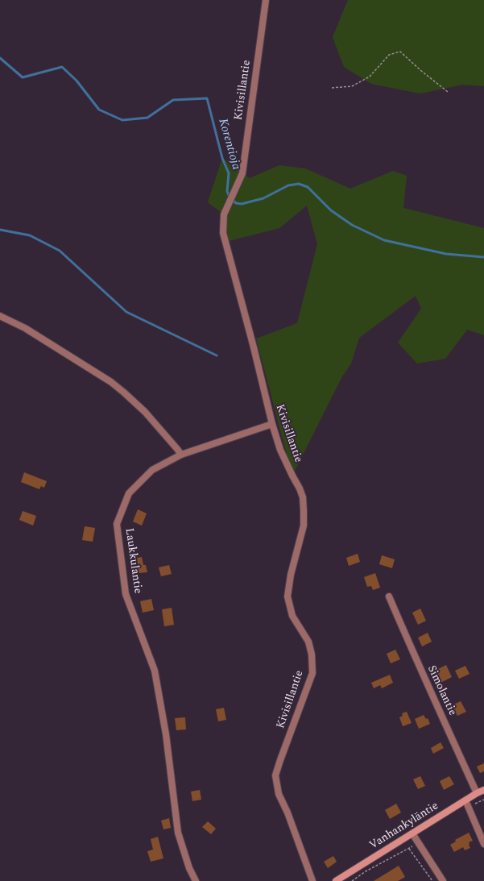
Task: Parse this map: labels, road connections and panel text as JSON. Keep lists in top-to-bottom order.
{
  "streets": {
    "street": [
      "Kivisillantie",
      "Laukkulantie",
      "Simolantie",
      "Vanhankyläntie"
    ]
  },
  "crossings": [
    ["Kivisillantie", "Laukkulantie"],
    ["Simolantie", "Vanhankyläntie"]
  ],
  "water": ["Korentioja"]
}
